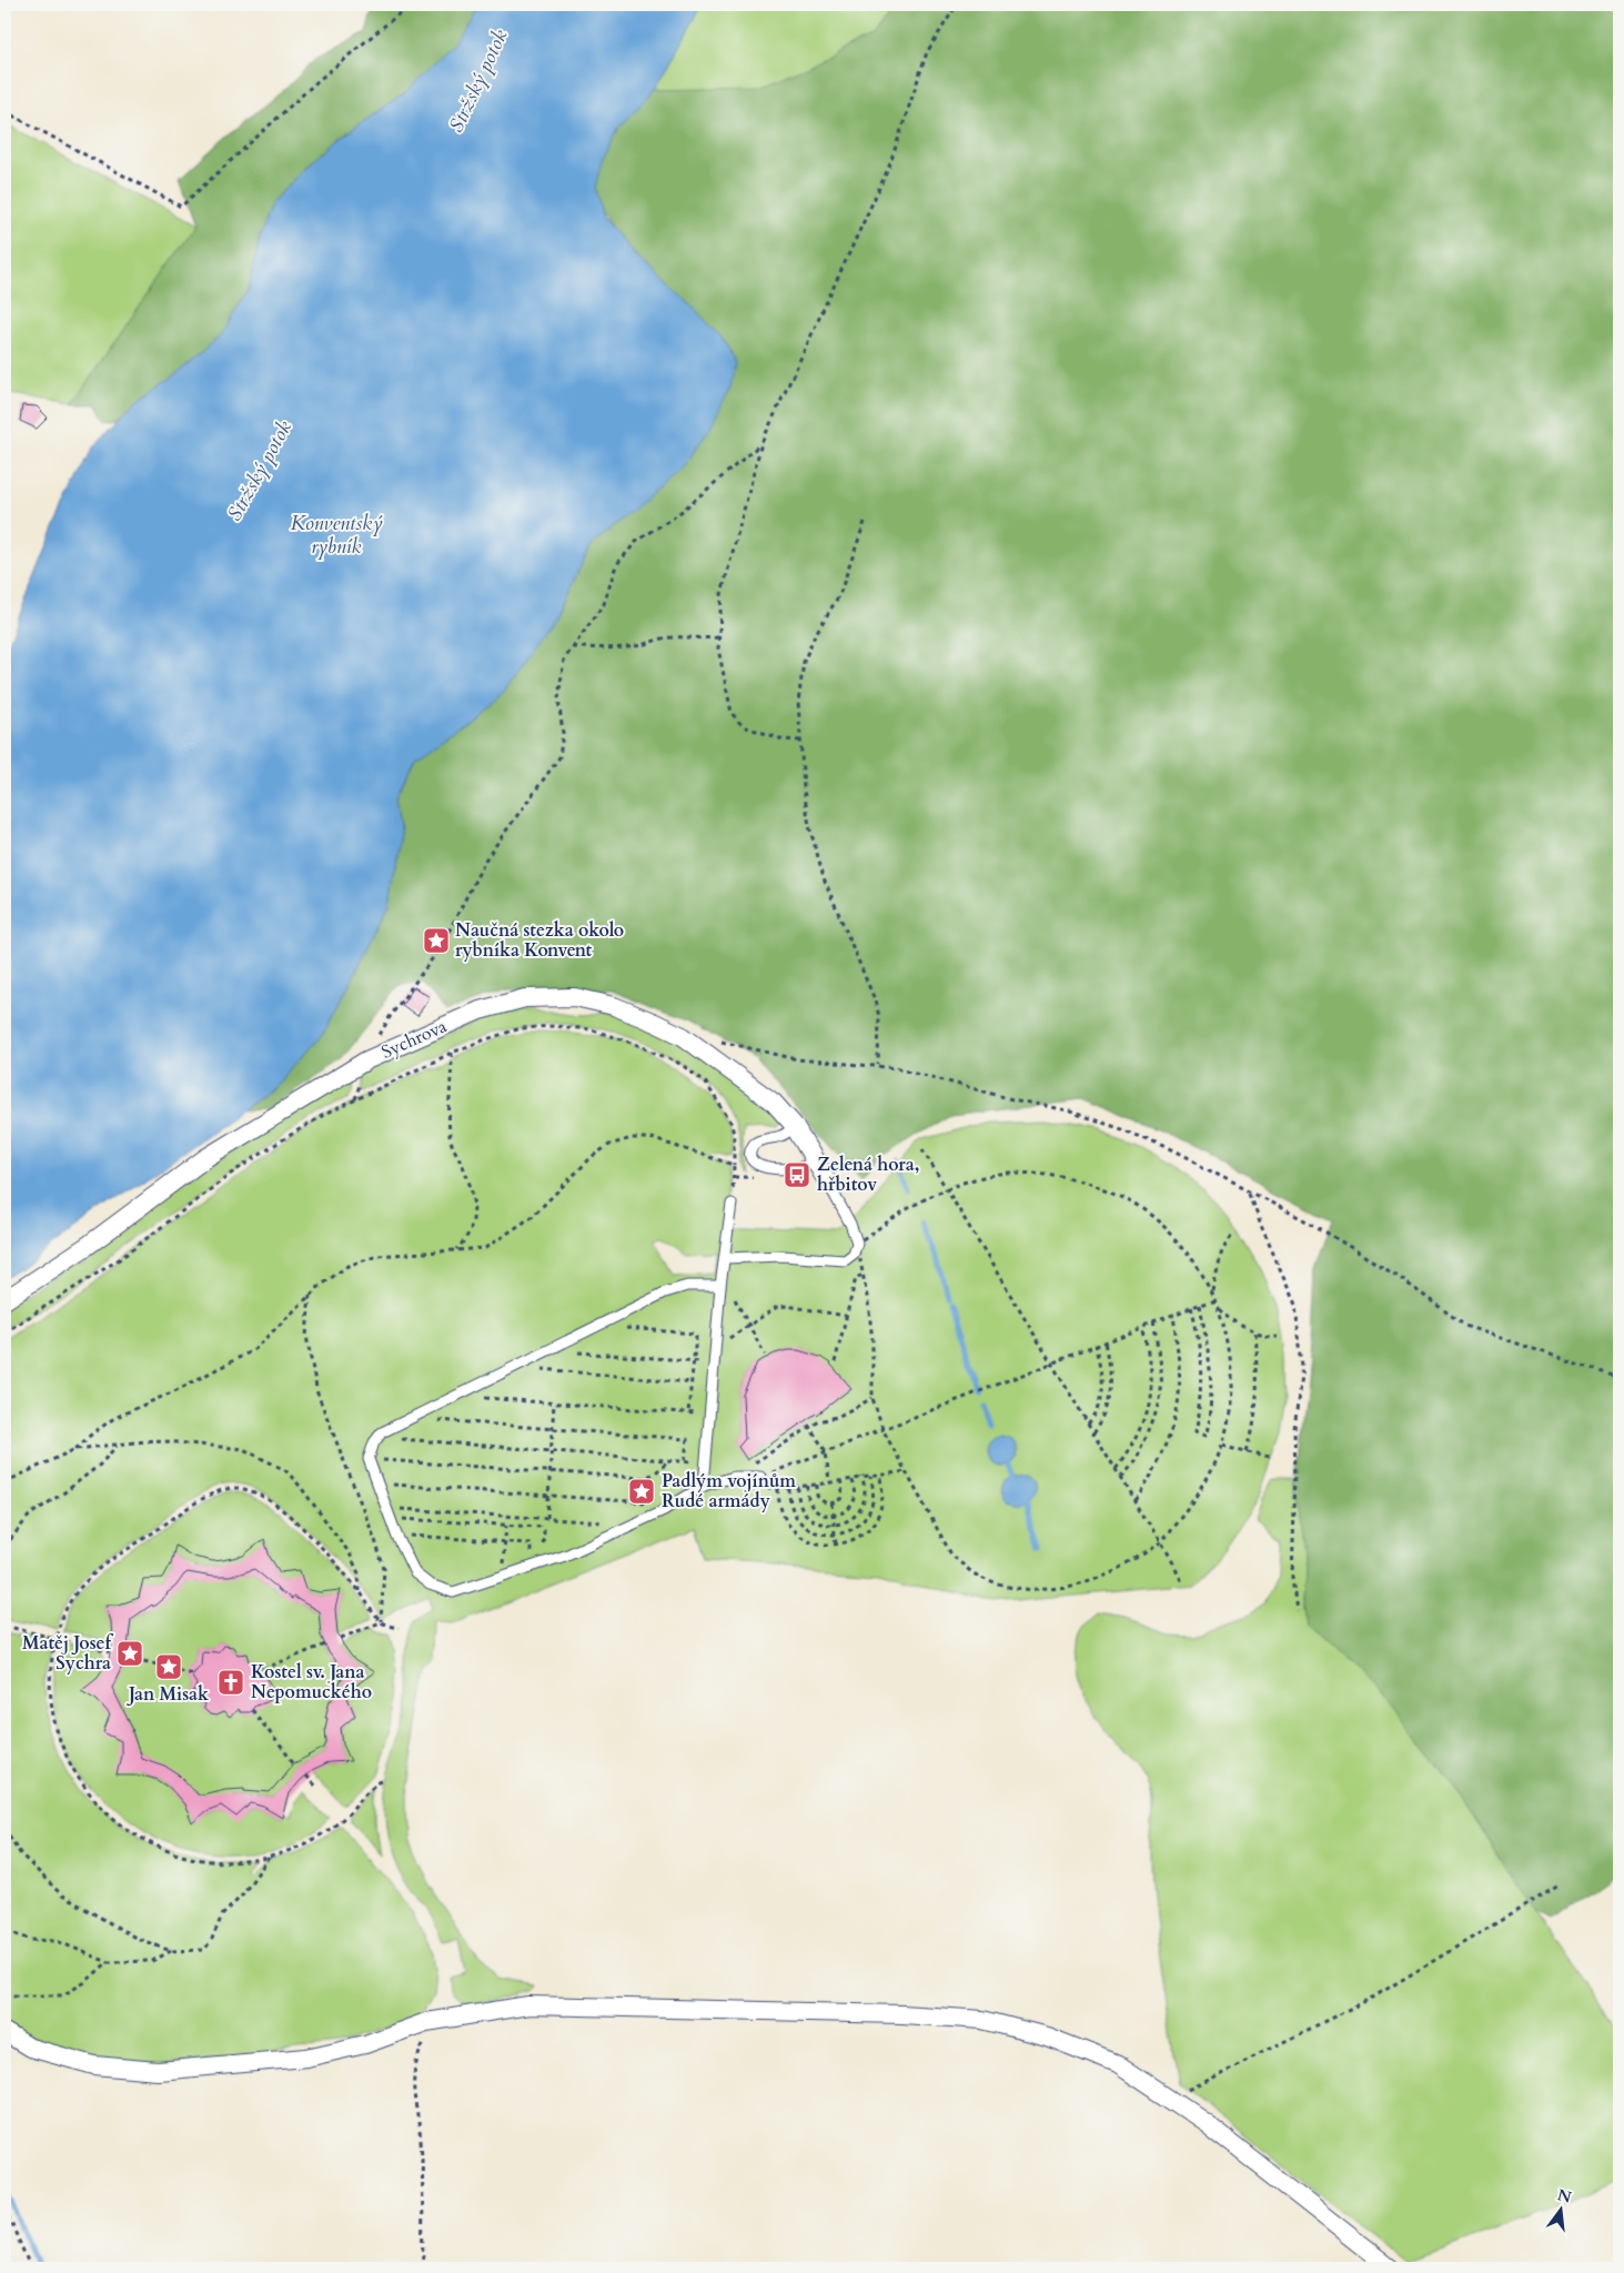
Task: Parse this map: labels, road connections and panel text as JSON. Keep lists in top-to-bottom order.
{
  "streets": {
    "street": ["Sychrova"]
  },
  "water": ["Stržský potok", "Konventský rybník"],
  "places": {
    "place": [
      "Naučná stezka okolo rybníka Konvent",
      "Padlým vojínům Rudé armády",
      "Matěj Josef Sychra",
      "Jan Misak"
    ],
    "bus stop": ["Zelená hora, hřbitov"],
    "church": ["Kostel sv. Jana Nepomuckého"]
  },
  "north": "top"
}
